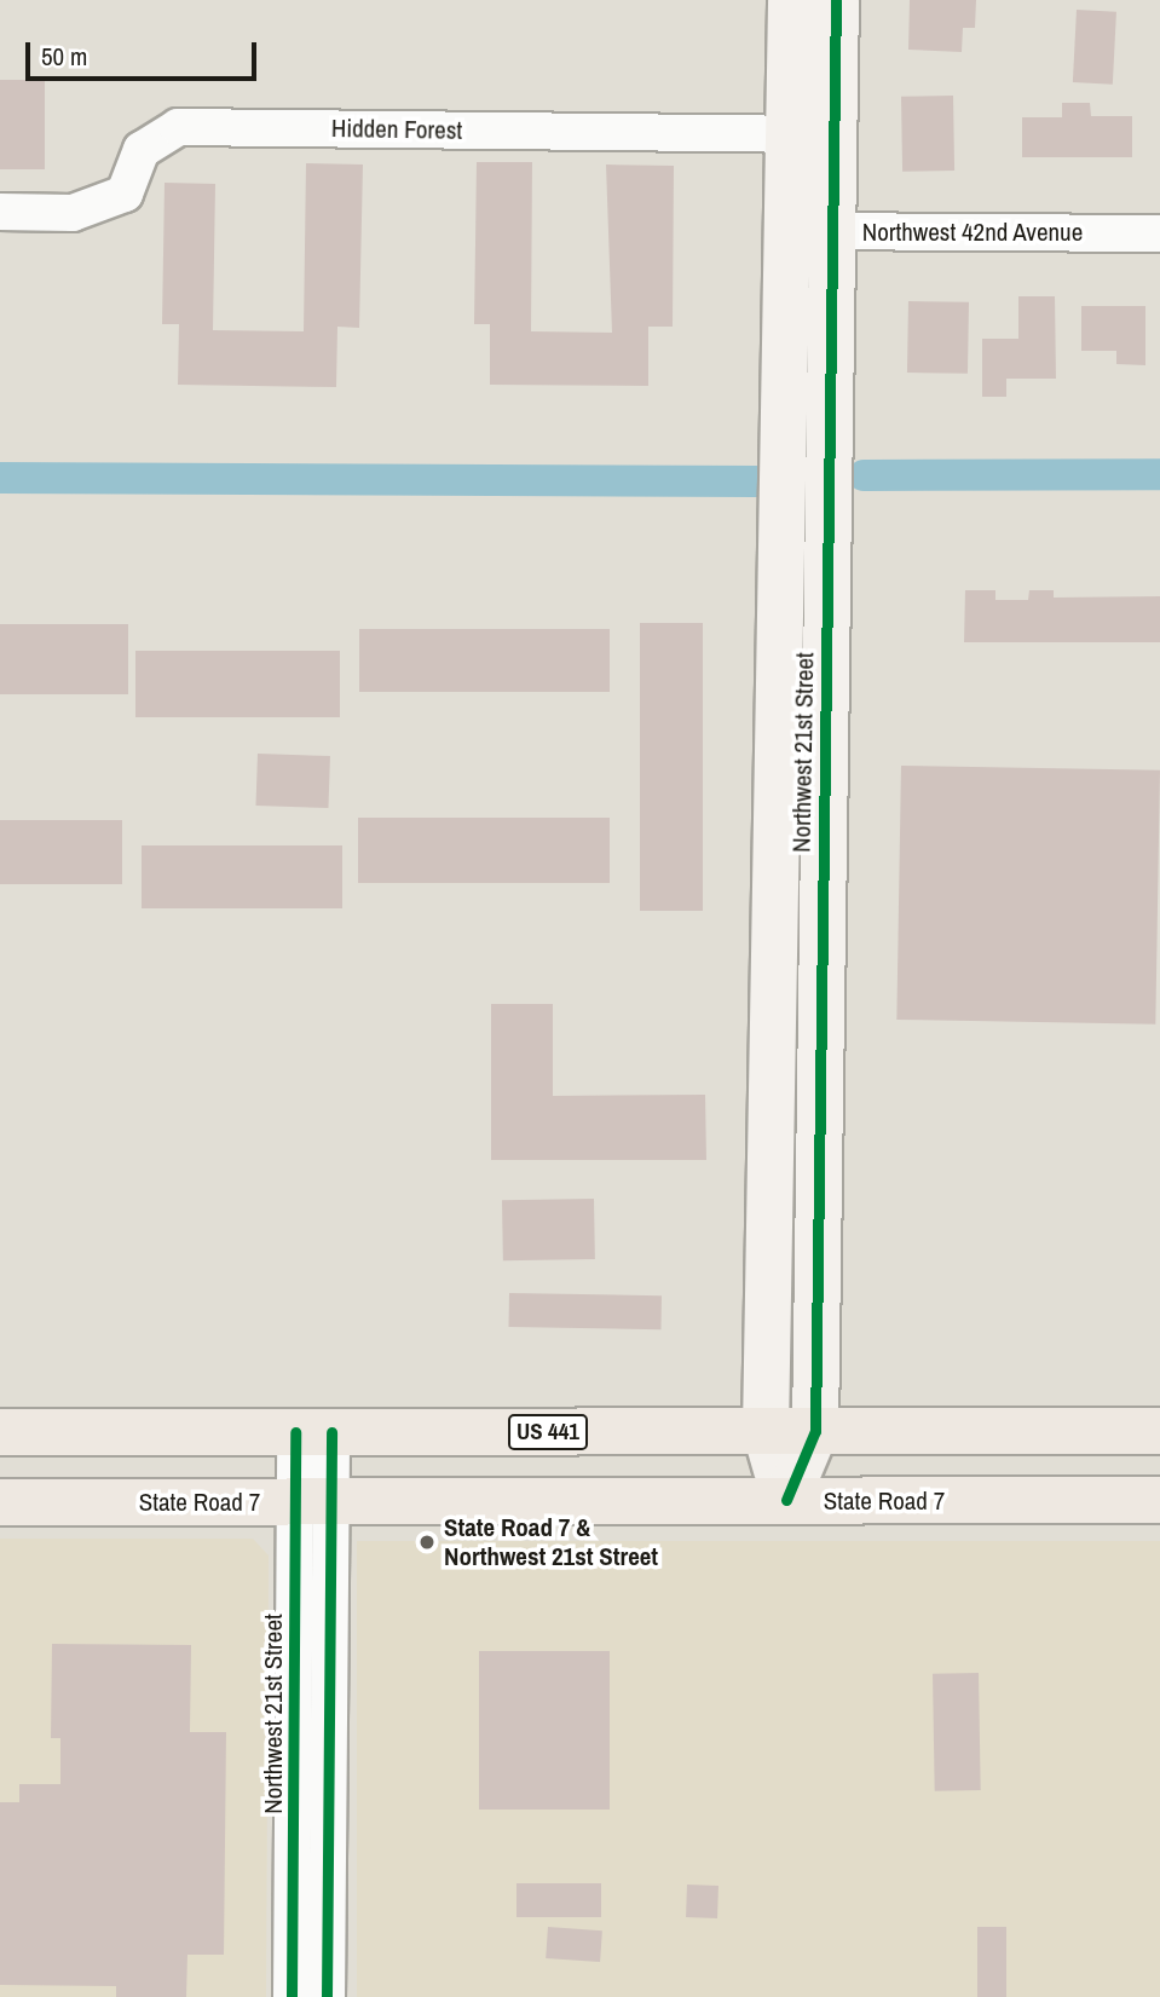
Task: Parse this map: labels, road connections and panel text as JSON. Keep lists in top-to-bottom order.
{
  "streets": {
    "main road": ["US 441", "State Road 7"],
    "street": ["Hidden Forest", "Northwest 42nd Avenue", "Northwest 21st Street"]
  },
  "crossings": [
    ["Hidden Forest", "Northwest 21st Street"],
    ["Northwest 42nd Avenue", "Northwest 21st Street"],
    ["Northwest 21st Street", "US 441"],
    ["Northwest 21st Street", "State Road 7"]
  ],
  "places": ["State Road 7 & Northwest 21st Street"],
  "scale_bar": "50 m"
}
